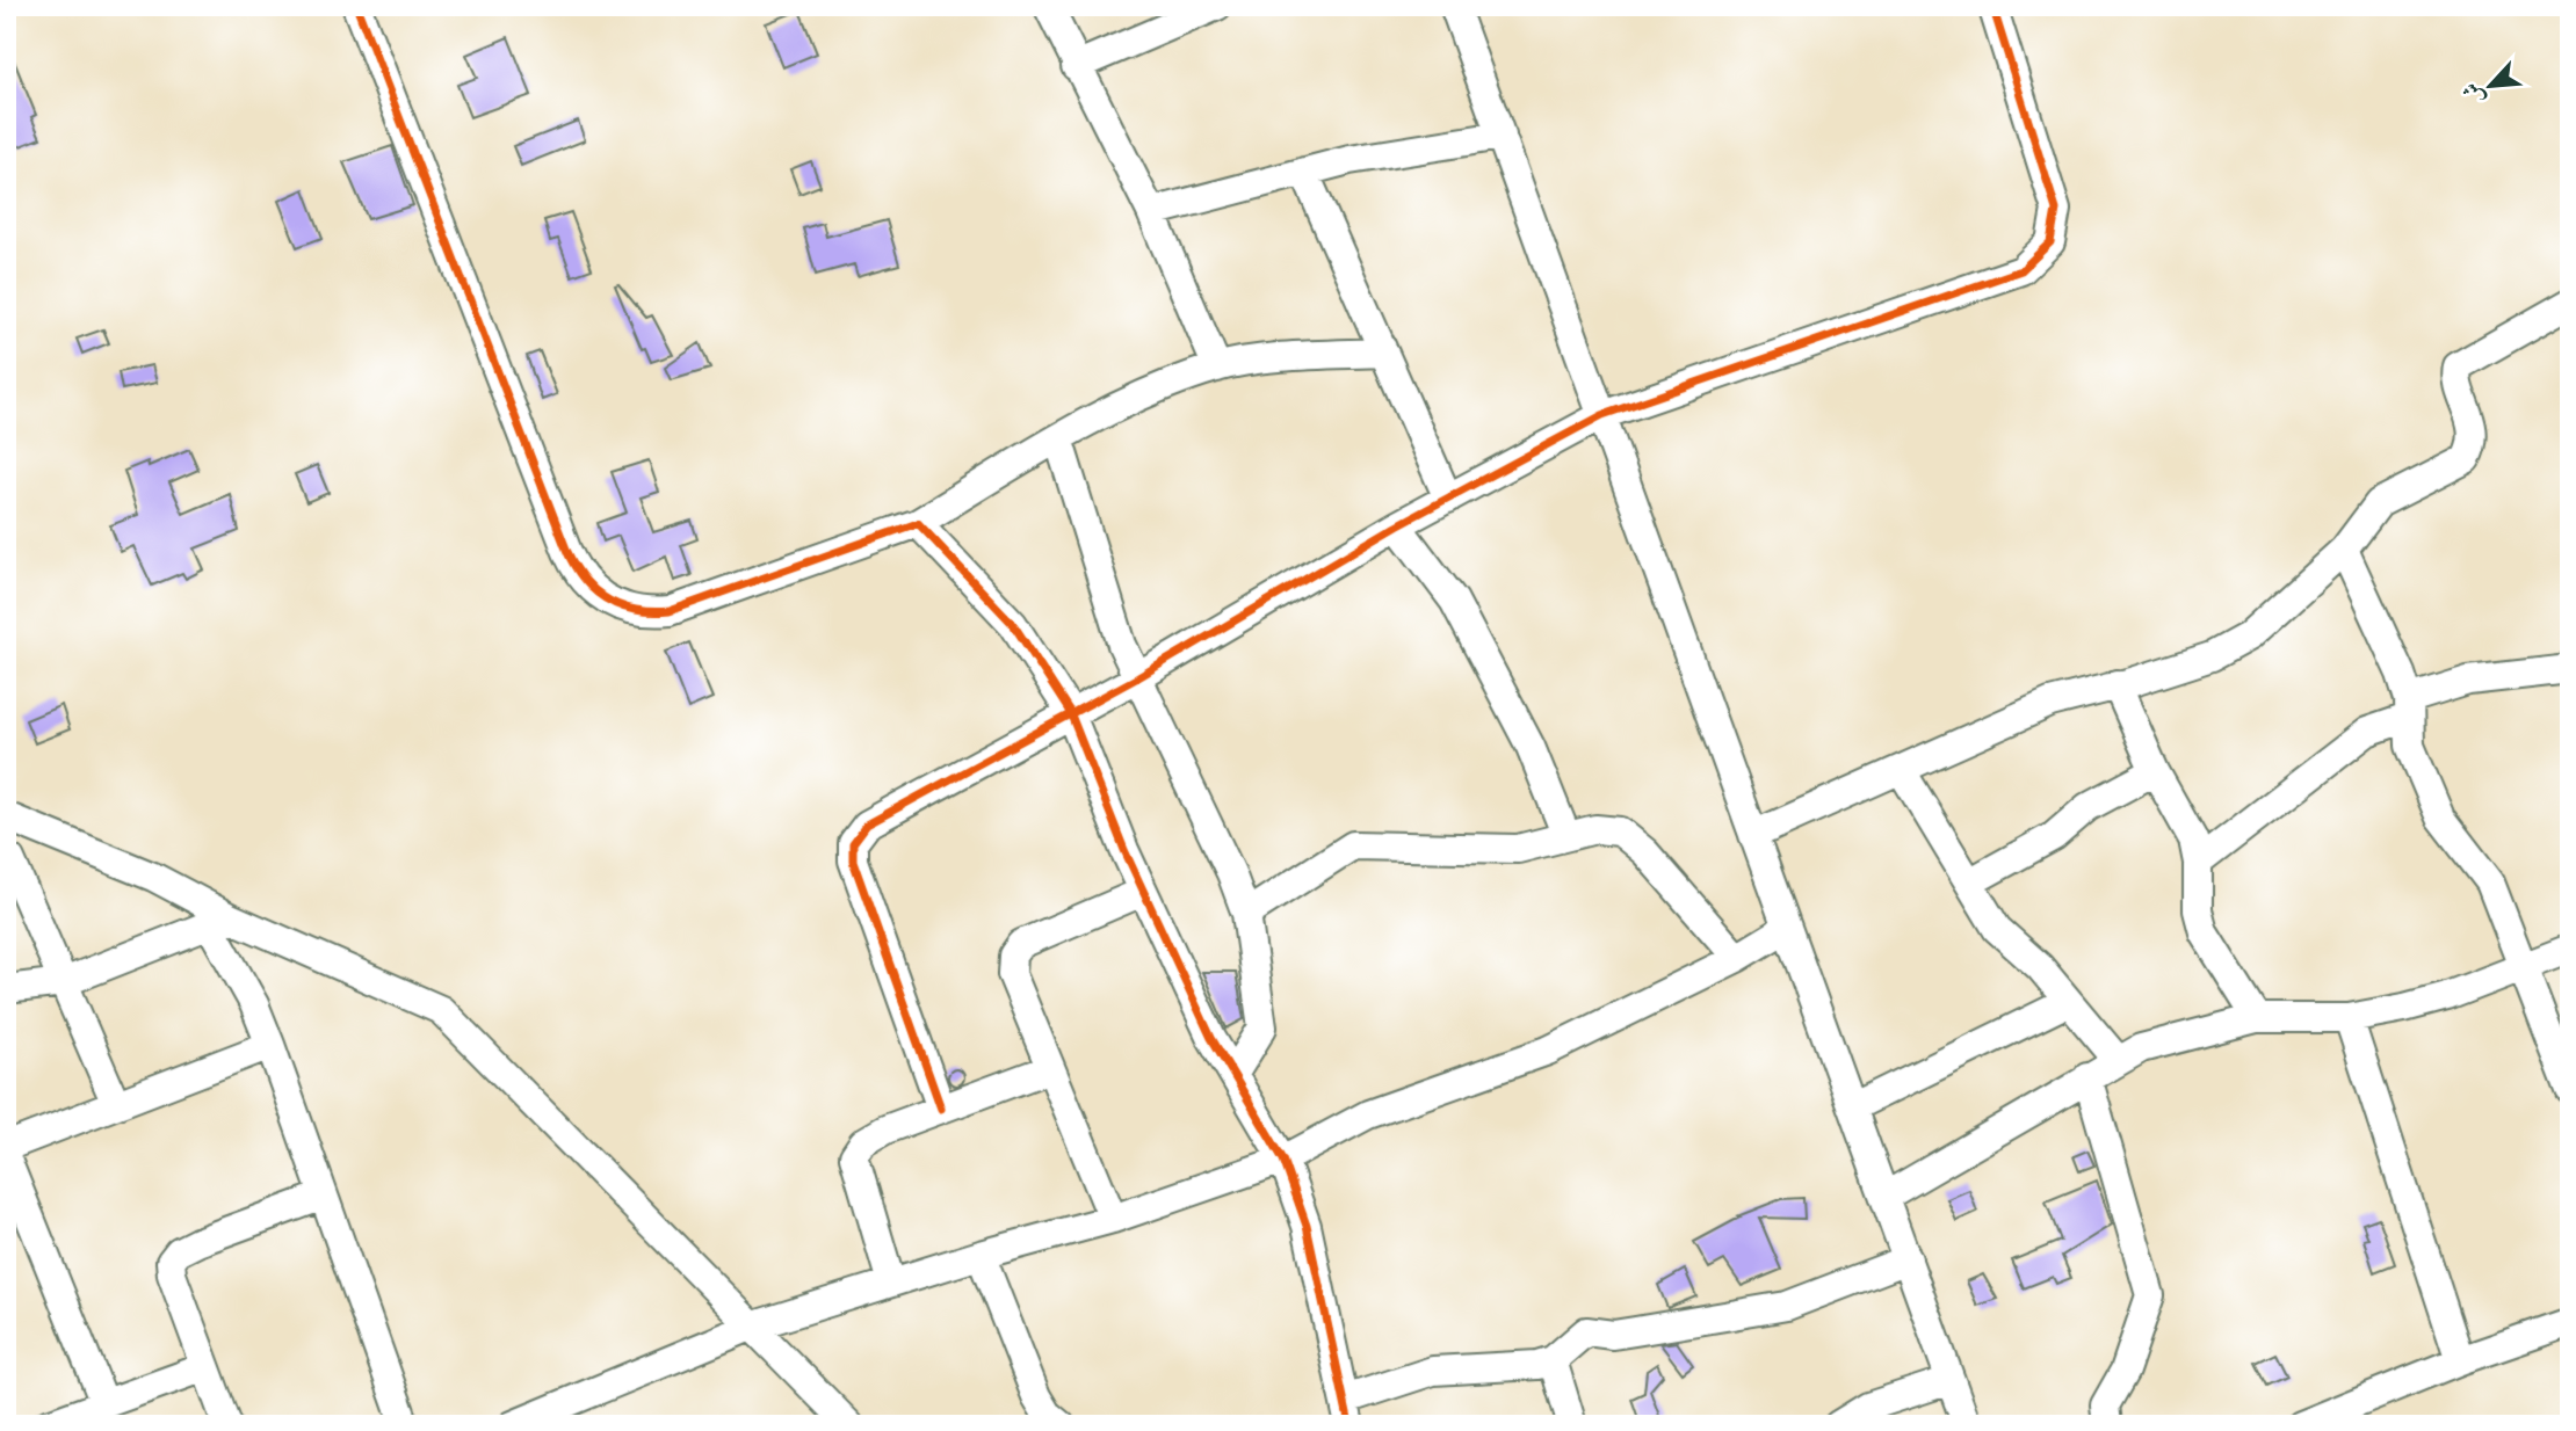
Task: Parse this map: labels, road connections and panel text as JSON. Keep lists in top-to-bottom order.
{
  "north": "bottom left"
}
